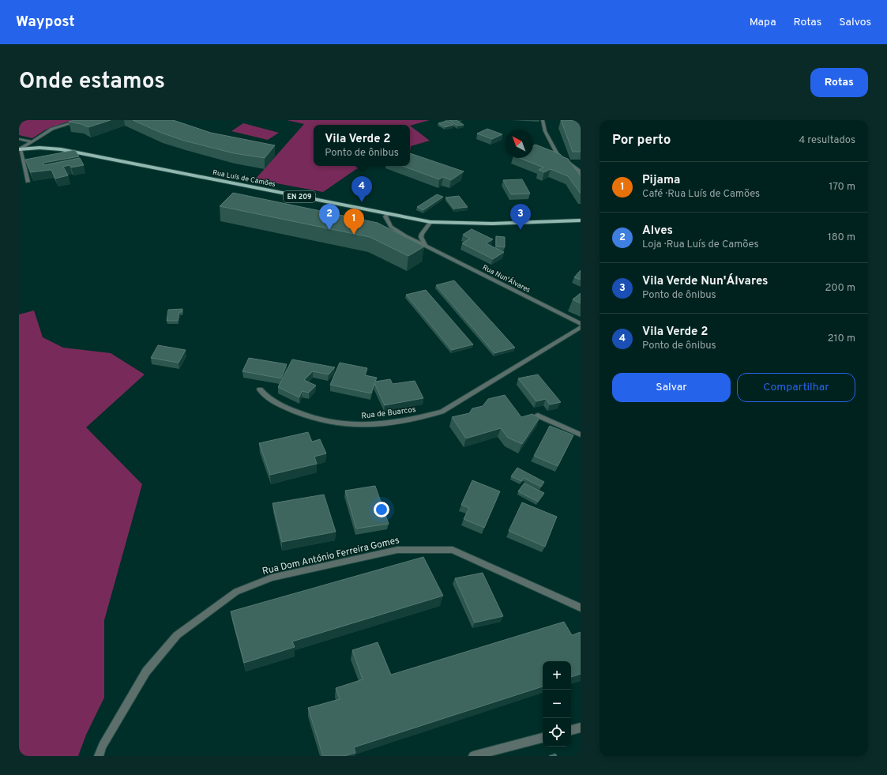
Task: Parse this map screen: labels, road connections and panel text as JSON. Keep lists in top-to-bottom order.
{
  "streets": {
    "main road": ["Rua Luís de Camões", "EN 209"],
    "street": ["Rua Nun'Álvares", "Rua de Buarcos", "Rua Dom António Ferreira Gomes"]
  },
  "crossings": [
    ["Rua Luís de Camões", "Rua Nun'Álvares"]
  ],
  "north": "top left",
  "page": {
    "header": "Waypost",
    "nav": ["Mapa", "Rotas", "Salvos"],
    "title": "Onde estamos",
    "buttons": [
      "Rotas",
      ["Salvar", "Compartilhar"]
    ],
    "heading": ["Por perto", "4 resultados"],
    "popup": ["Vila Verde 2", "Ponto de ônibus"],
    "list": [
      {
        "mark": "1",
        "name": "Pijama",
        "note": "Café · Rua Luís de Camões",
        "value": "170 m"
      },
      {
        "mark": "2",
        "name": "Alves",
        "note": "Loja · Rua Luís de Camões",
        "value": "180 m"
      },
      {
        "mark": "3",
        "name": "Vila Verde Nun'Álvares",
        "note": "Ponto de ônibus",
        "value": "200 m"
      },
      {
        "mark": "4",
        "name": "Vila Verde 2",
        "note": "Ponto de ônibus",
        "value": "210 m"
      }
    ],
    "pins": [
      "4",
      "2",
      "3",
      "1"
    ],
    "map_buttons": ["+", "−"]
  }
}
